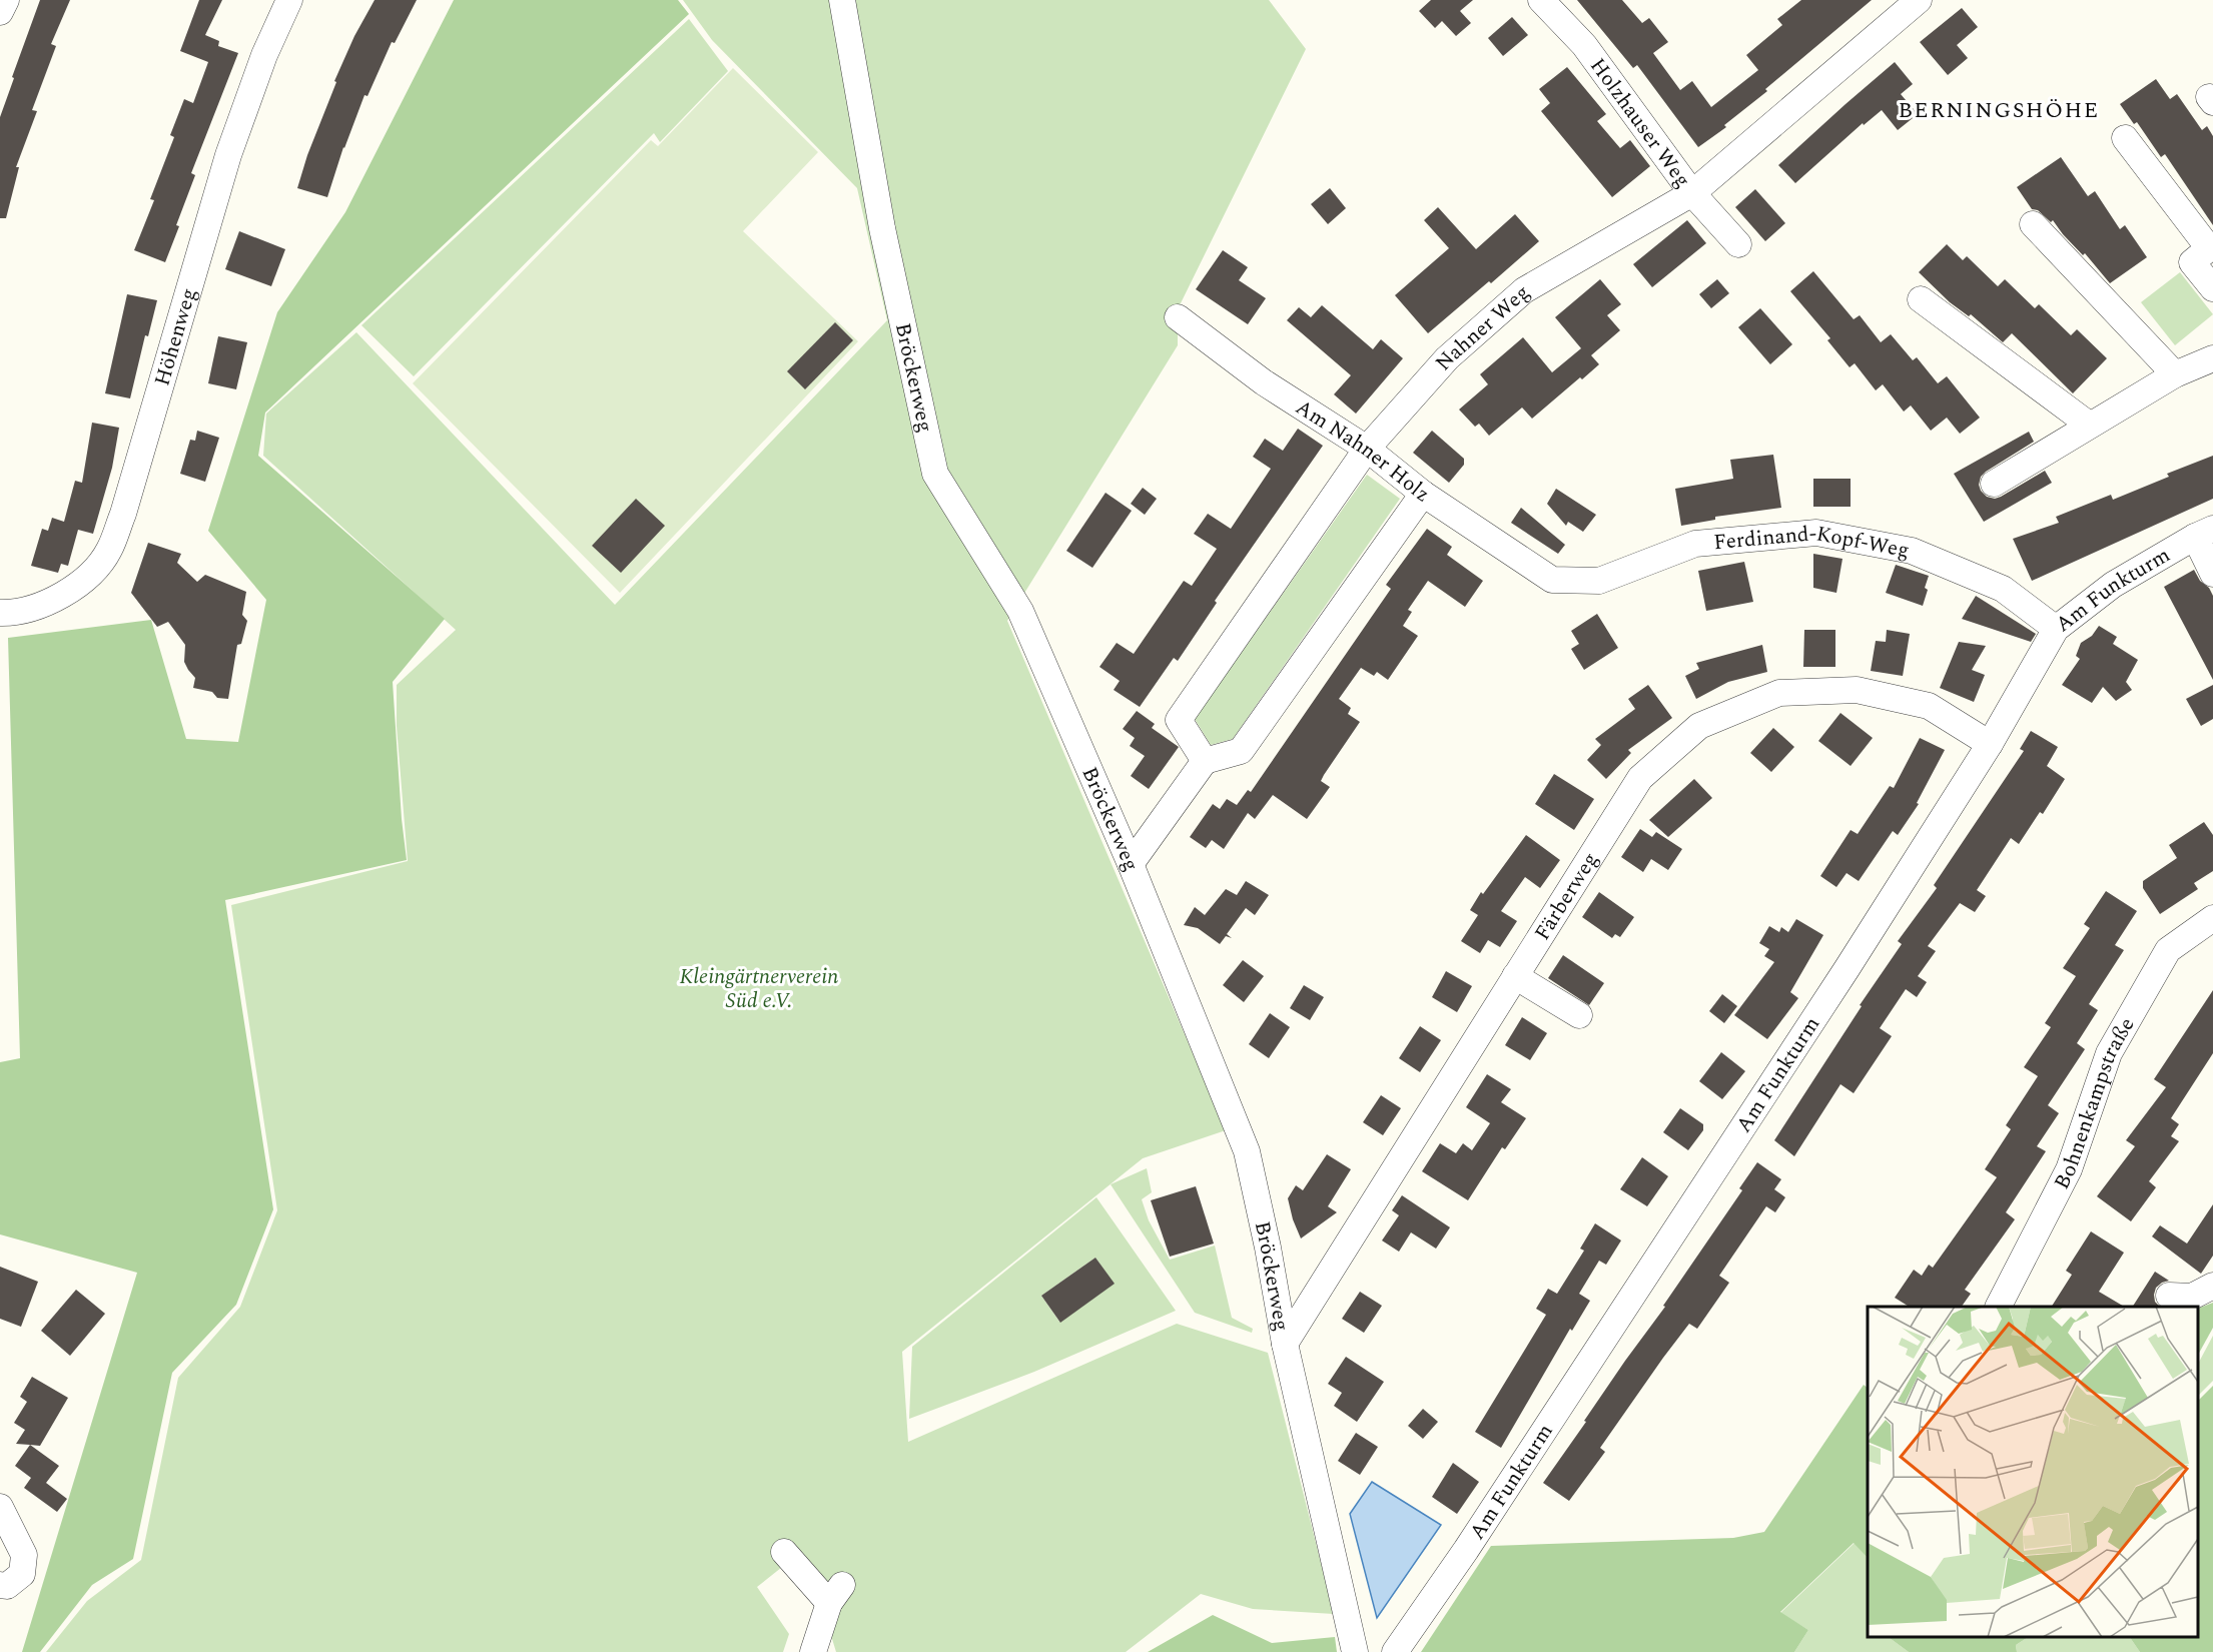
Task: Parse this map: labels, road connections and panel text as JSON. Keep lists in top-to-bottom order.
{
  "streets": {
    "street": [
      "Holzhauser Weg",
      "Nahner Weg",
      "Höhenweg",
      "Bröckerweg",
      "Am Nahner Holz",
      "Ferdinand-Kopf-Weg",
      "Am Funkturm",
      "Färberweg",
      "Bohnenkampstraße"
    ]
  },
  "crossings": [
    ["Holzhauser Weg", "Nahner Weg"],
    ["Nahner Weg", "Am Nahner Holz"],
    ["Bröckerweg", "Färberweg"],
    ["Am Nahner Holz", "Ferdinand-Kopf-Weg"],
    ["Ferdinand-Kopf-Weg", "Am Funkturm"],
    ["Am Funkturm", "Färberweg"]
  ],
  "districts": ["BERNINGSHÖHE"],
  "parks": ["Kleingärtnerverein Süd e.V."]
}
